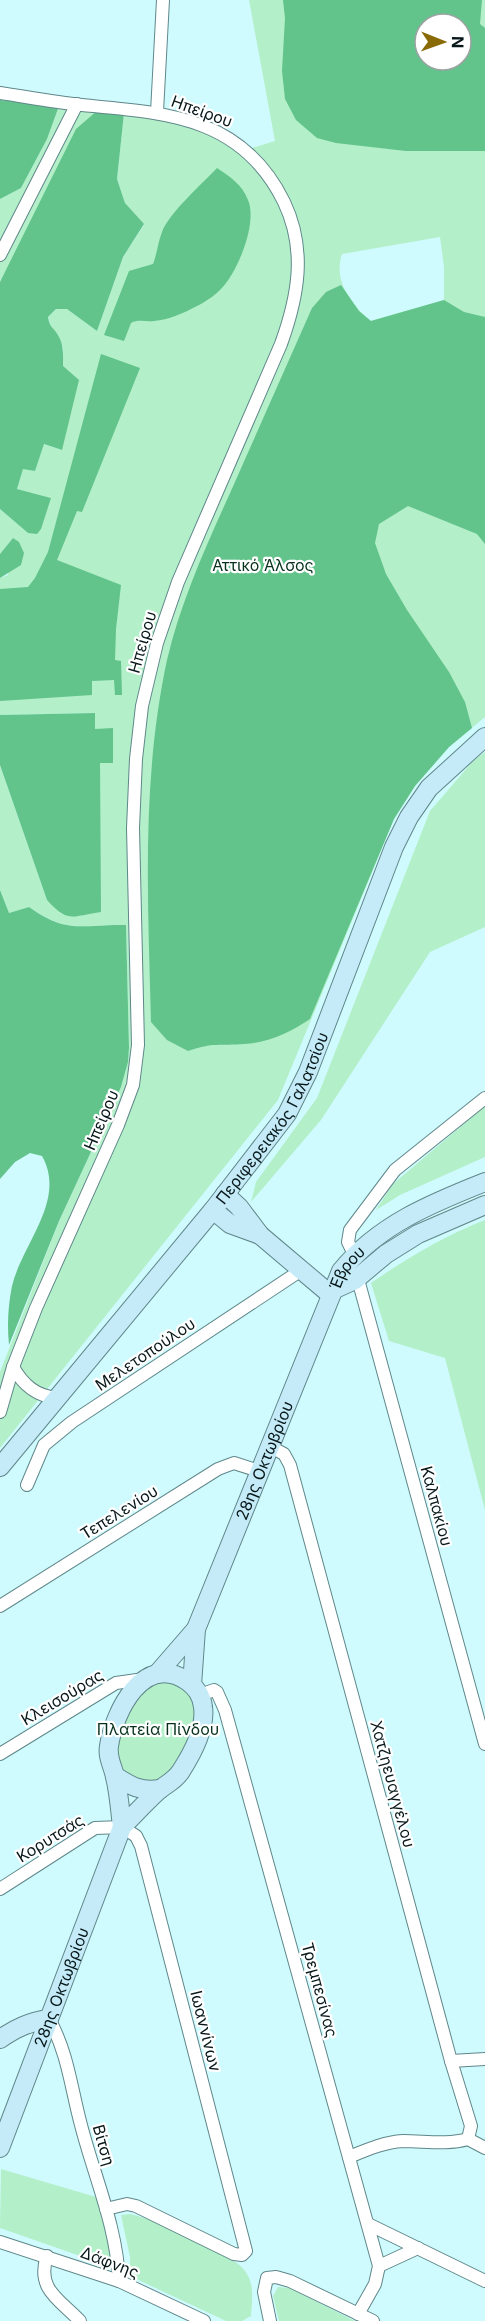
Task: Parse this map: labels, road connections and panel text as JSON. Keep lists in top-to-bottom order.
{
  "streets": {
    "main road": ["Περιφερειακός Γαλατσίου", "Έβρου", "28ης Οκτωβρίου"],
    "street": [
      "Ηπείρου",
      "Μελετοπούλου",
      "Καλπακίου",
      "Τεπελενίου",
      "Κλεισούρας",
      "Χατζηευαγγέλου",
      "Κορυτσάς",
      "Τρεμπεσίνας",
      "Ιωαννίνων",
      "Βίτση",
      "Δάφνης"
    ]
  },
  "crossings": [
    ["Έβρου", "28ης Οκτωβρίου"],
    ["Έβρου", "Καλπακίου"],
    ["28ης Οκτωβρίου", "Τεπελενίου"],
    ["28ης Οκτωβρίου", "Κλεισούρας"],
    ["28ης Οκτωβρίου", "Χατζηευαγγέλου"],
    ["28ης Οκτωβρίου", "Κορυτσάς"],
    ["28ης Οκτωβρίου", "Τρεμπεσίνας"],
    ["28ης Οκτωβρίου", "Ιωαννίνων"],
    ["28ης Οκτωβρίου", "Βίτση"],
    ["Κλεισούρας", "Τρεμπεσίνας"],
    ["Κορυτσάς", "Ιωαννίνων"],
    ["Ιωαννίνων", "Βίτση"],
    ["Βίτση", "Δάφνης"]
  ],
  "parks": ["Αττικό Άλσος", "Πλατεία Πίνδου"],
  "north": "right"
}
